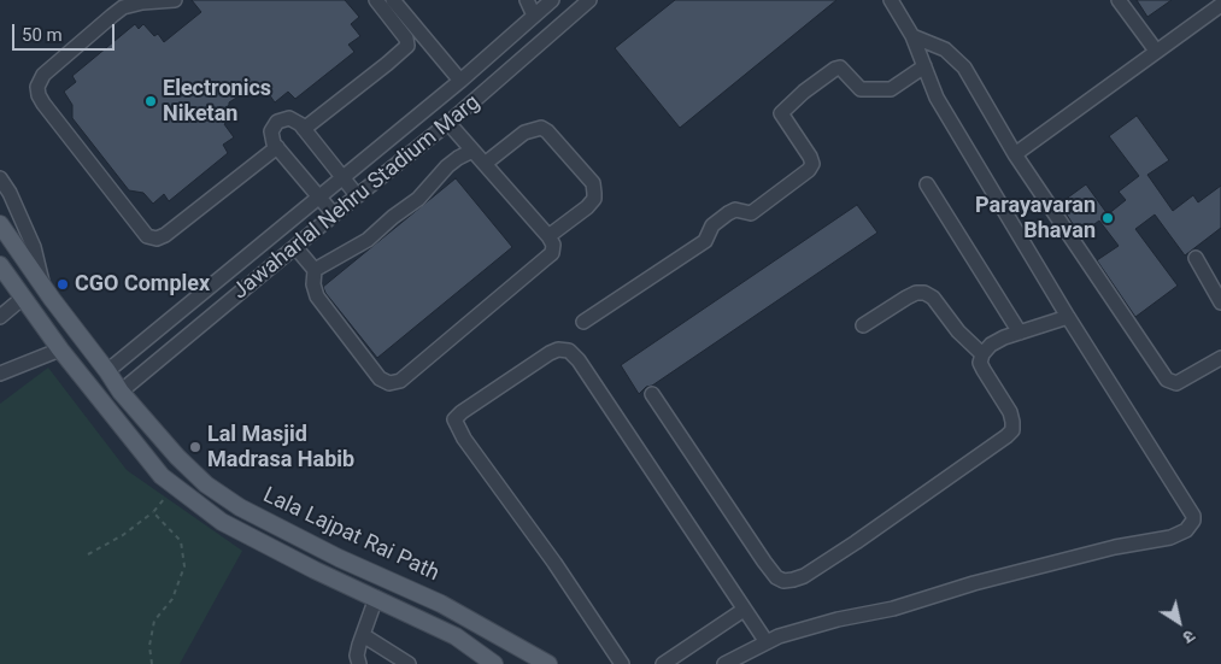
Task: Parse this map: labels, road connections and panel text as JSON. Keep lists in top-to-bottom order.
{
  "streets": {
    "main road": ["Lala Lajpat Rai Path"],
    "street": ["Jawaharlal Nehru Stadium Marg"]
  },
  "crossings": [
    ["Jawaharlal Nehru Stadium Marg", "Lala Lajpat Rai Path"]
  ],
  "places": [
    "Electronics Niketan",
    "Parayavaran Bhavan",
    "CGO Complex",
    "Lal Masjid Madrasa Habib"
  ],
  "scale_bar": "50 m",
  "north": "bottom right"
}
